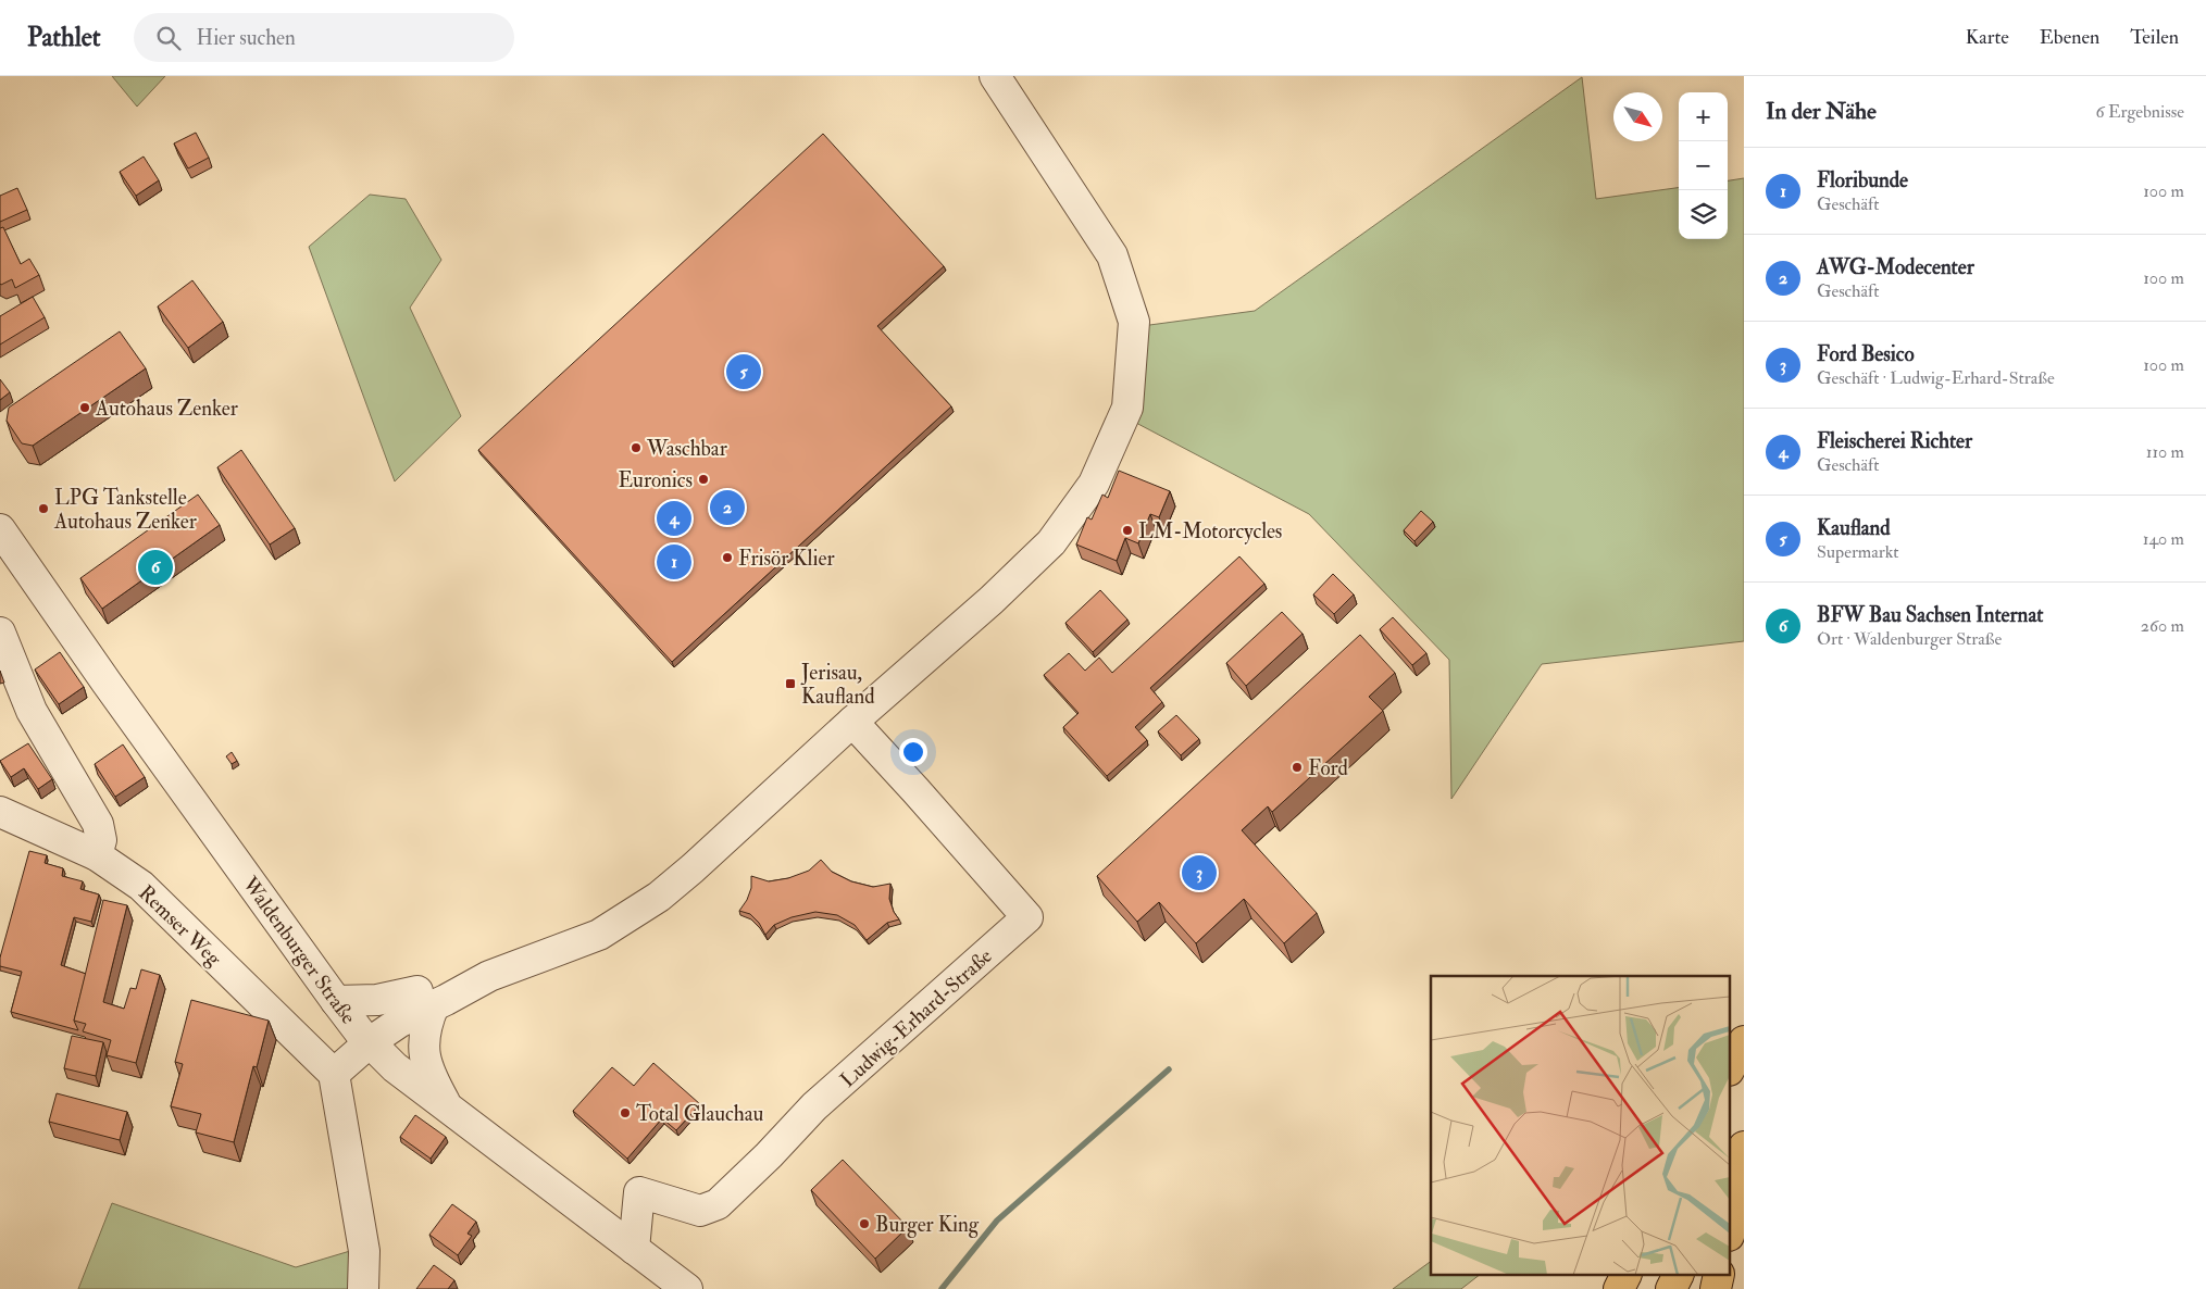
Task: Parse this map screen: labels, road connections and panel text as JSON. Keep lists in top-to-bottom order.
{
  "streets": {
    "street": ["Remser Weg", "Waldenburger Straße", "Ludwig-Erhard-Straße"]
  },
  "crossings": [
    ["Waldenburger Straße", "Ludwig-Erhard-Straße"]
  ],
  "places": {
    "other": [
      "Autohaus Zenker",
      "Waschbar",
      "Euronics",
      "LPG Tankstelle Autohaus Zenker",
      "LM-Motorcycles",
      "Frisör Klier",
      "Ford",
      "Total Glauchau",
      "Burger King"
    ],
    "transit": ["Jerisau, Kaufland"]
  },
  "north": "bottom right",
  "page": {
    "header": "Pathlet",
    "search": "Hier suchen",
    "nav": ["Karte", "Ebenen", "Teilen"],
    "heading": ["In der Nähe", "6 Ergebnisse"],
    "map_buttons": ["+", "−"],
    "list": [
      {
        "mark": "1",
        "name": "Floribunde",
        "note": "Geschäft",
        "value": "100 m"
      },
      {
        "mark": "2",
        "name": "AWG-Modecenter",
        "note": "Geschäft",
        "value": "100 m"
      },
      {
        "mark": "3",
        "name": "Ford Besico",
        "note": "Geschäft · Ludwig-Erhard-Straße",
        "value": "100 m"
      },
      {
        "mark": "4",
        "name": "Fleischerei Richter",
        "note": "Geschäft",
        "value": "110 m"
      },
      {
        "mark": "5",
        "name": "Kaufland",
        "note": "Supermarkt",
        "value": "140 m"
      },
      {
        "mark": "6",
        "name": "BFW Bau Sachsen Internat",
        "note": "Ort · Waldenburger Straße",
        "value": "260 m"
      }
    ],
    "pins": [
      "5",
      "2",
      "4",
      "1",
      "6",
      "3"
    ]
  }
}
